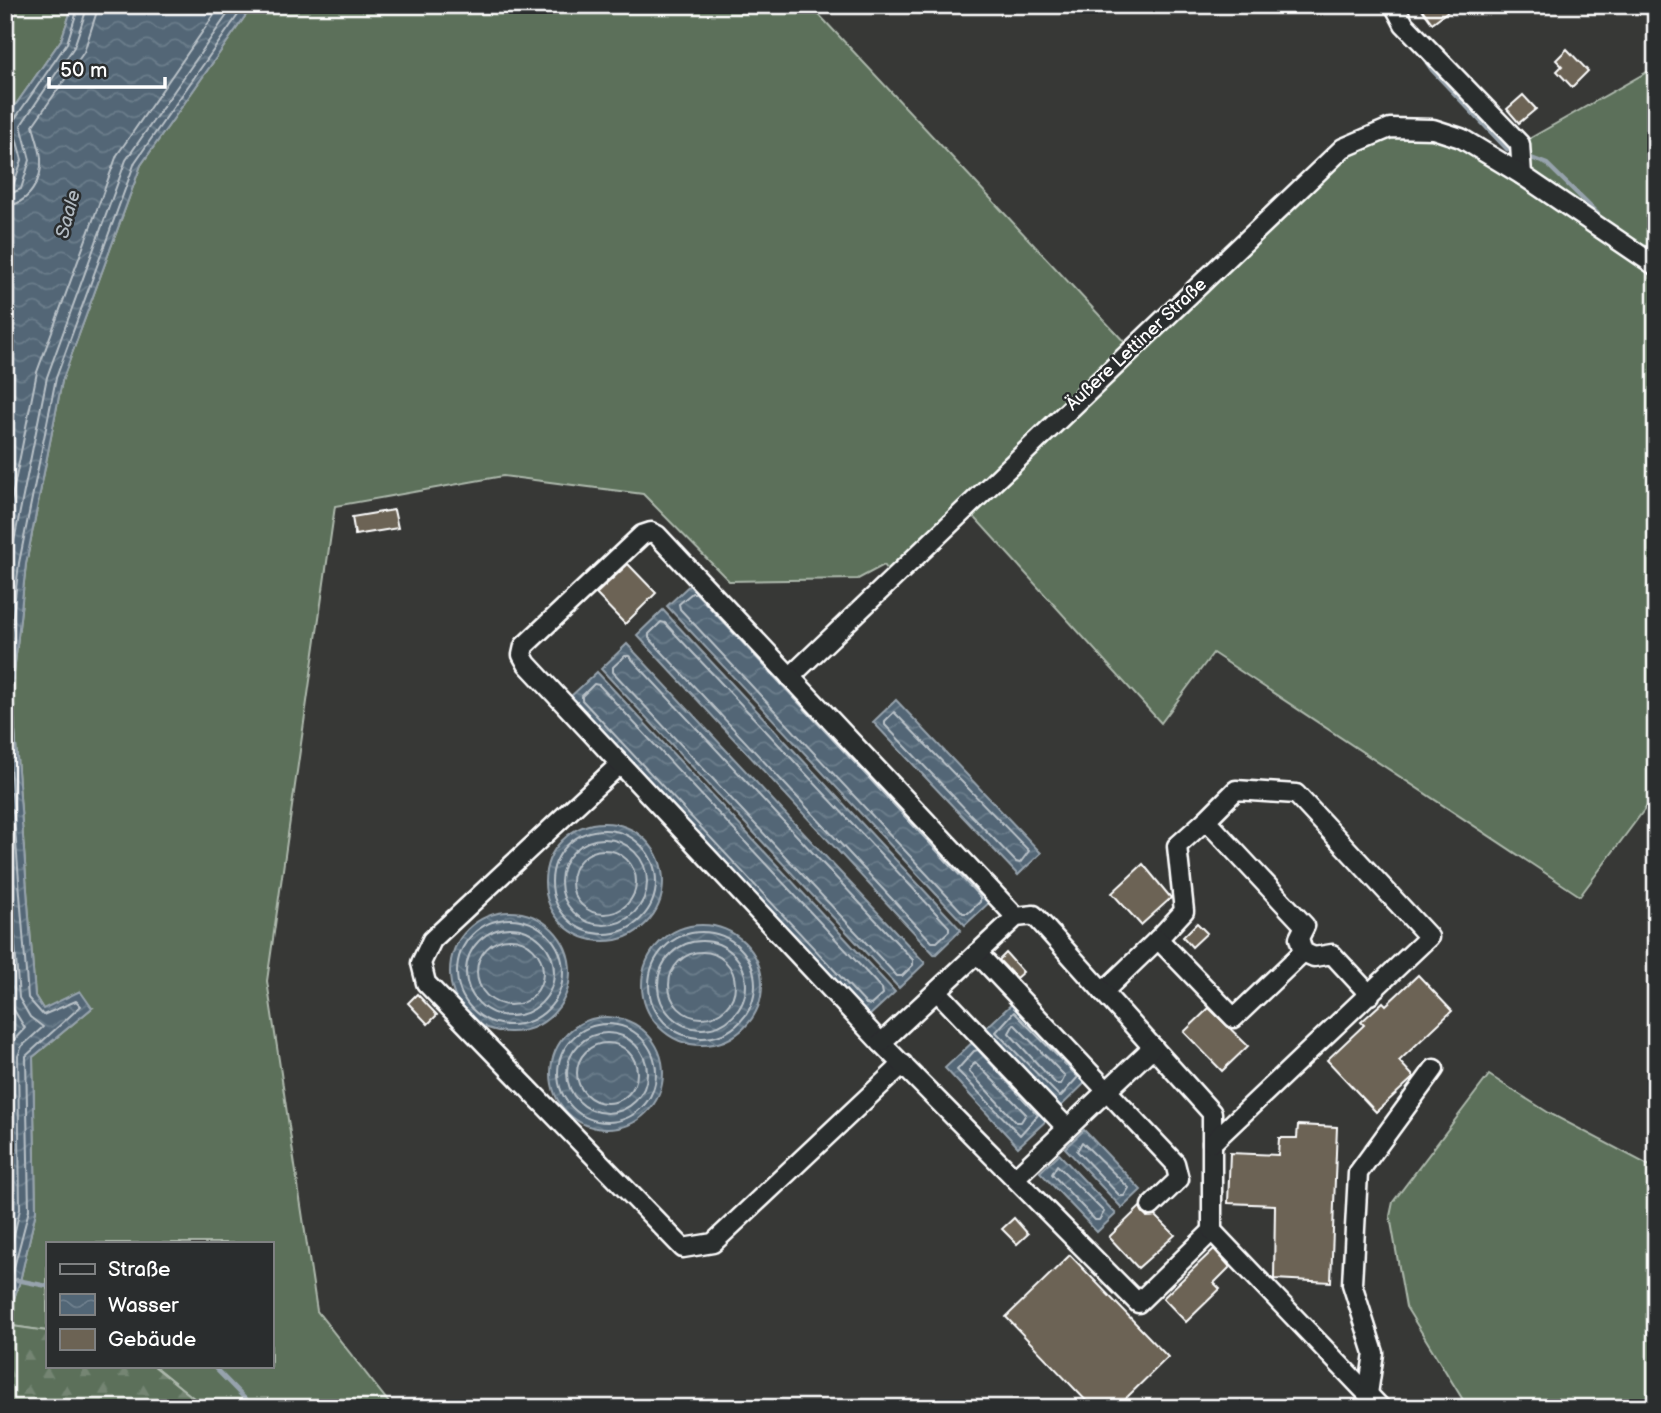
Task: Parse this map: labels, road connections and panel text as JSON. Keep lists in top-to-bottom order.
{
  "streets": {
    "street": ["Äußere Lettiner Straße"]
  },
  "water": ["Saale"],
  "legend": ["Straße", "Wasser", "Gebäude"],
  "scale_bar": "50 m"
}
